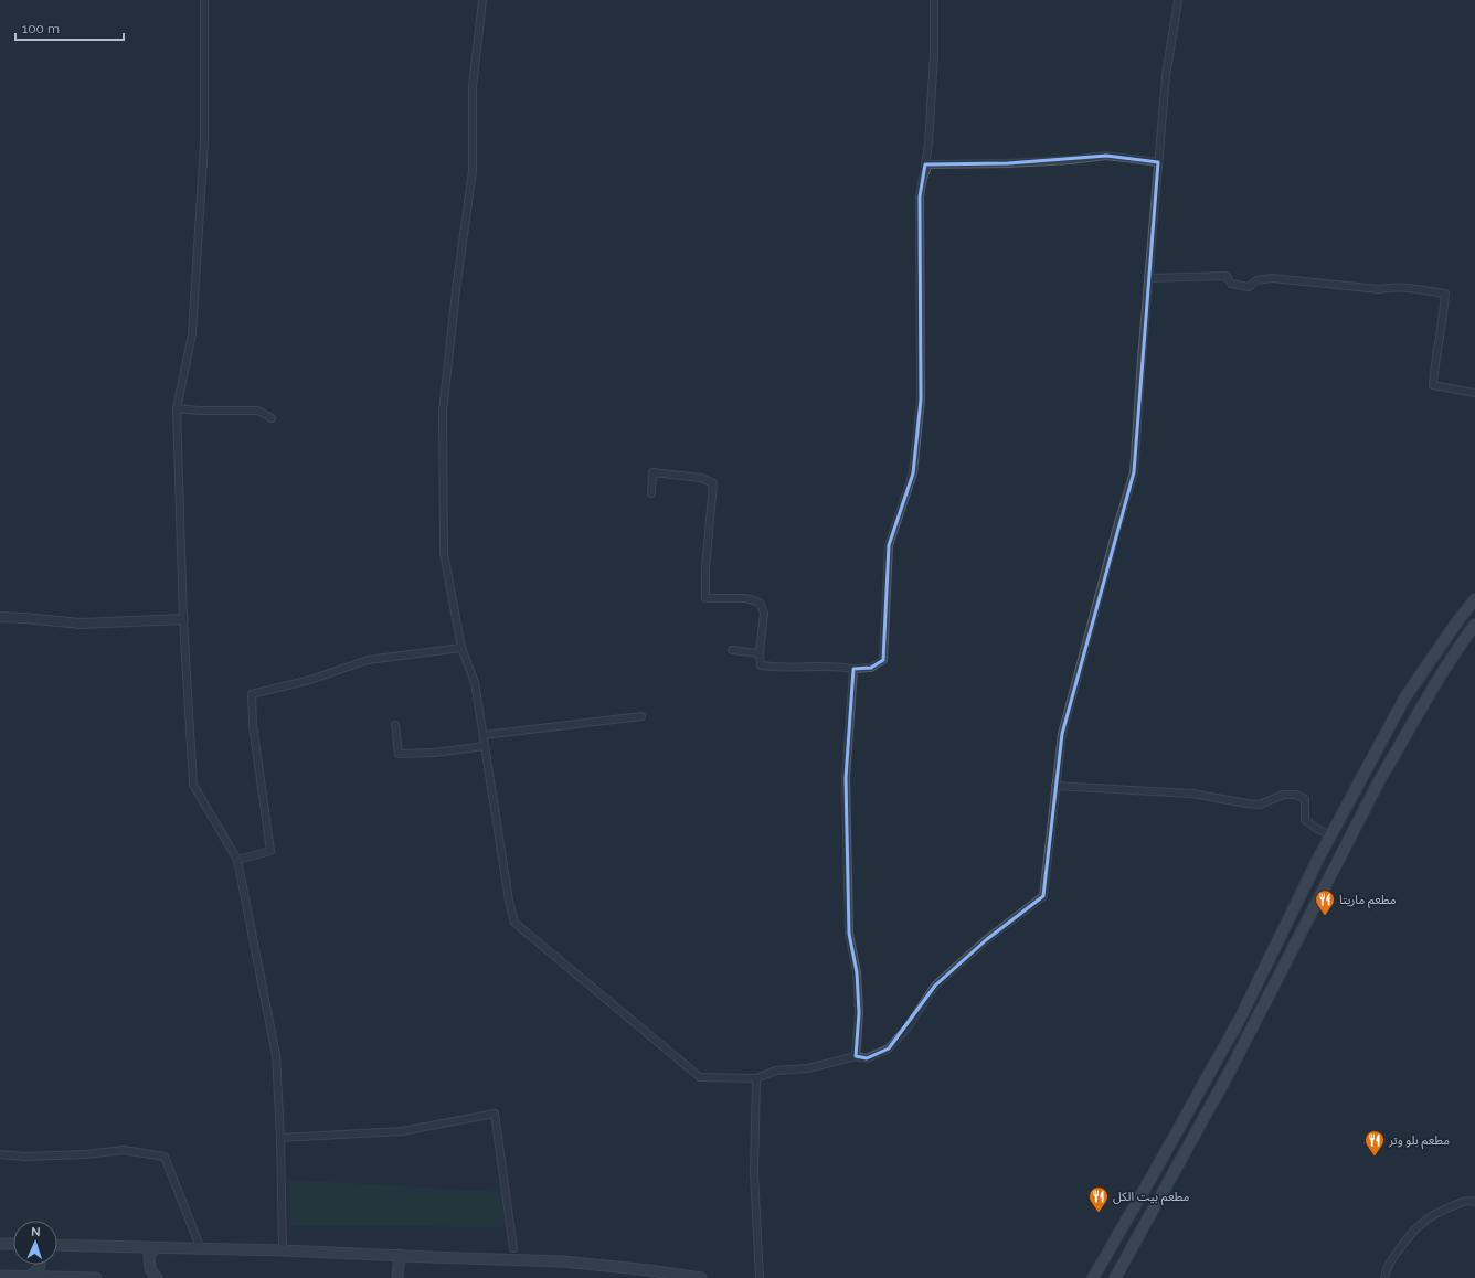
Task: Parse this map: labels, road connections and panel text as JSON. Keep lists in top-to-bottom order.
{
  "places": {
    "restaurant": ["مطعم ماريتا", "مطعم بلو وتر", "مطعم بيت الكل"]
  },
  "scale_bar": "100 m",
  "north": "top"
}
